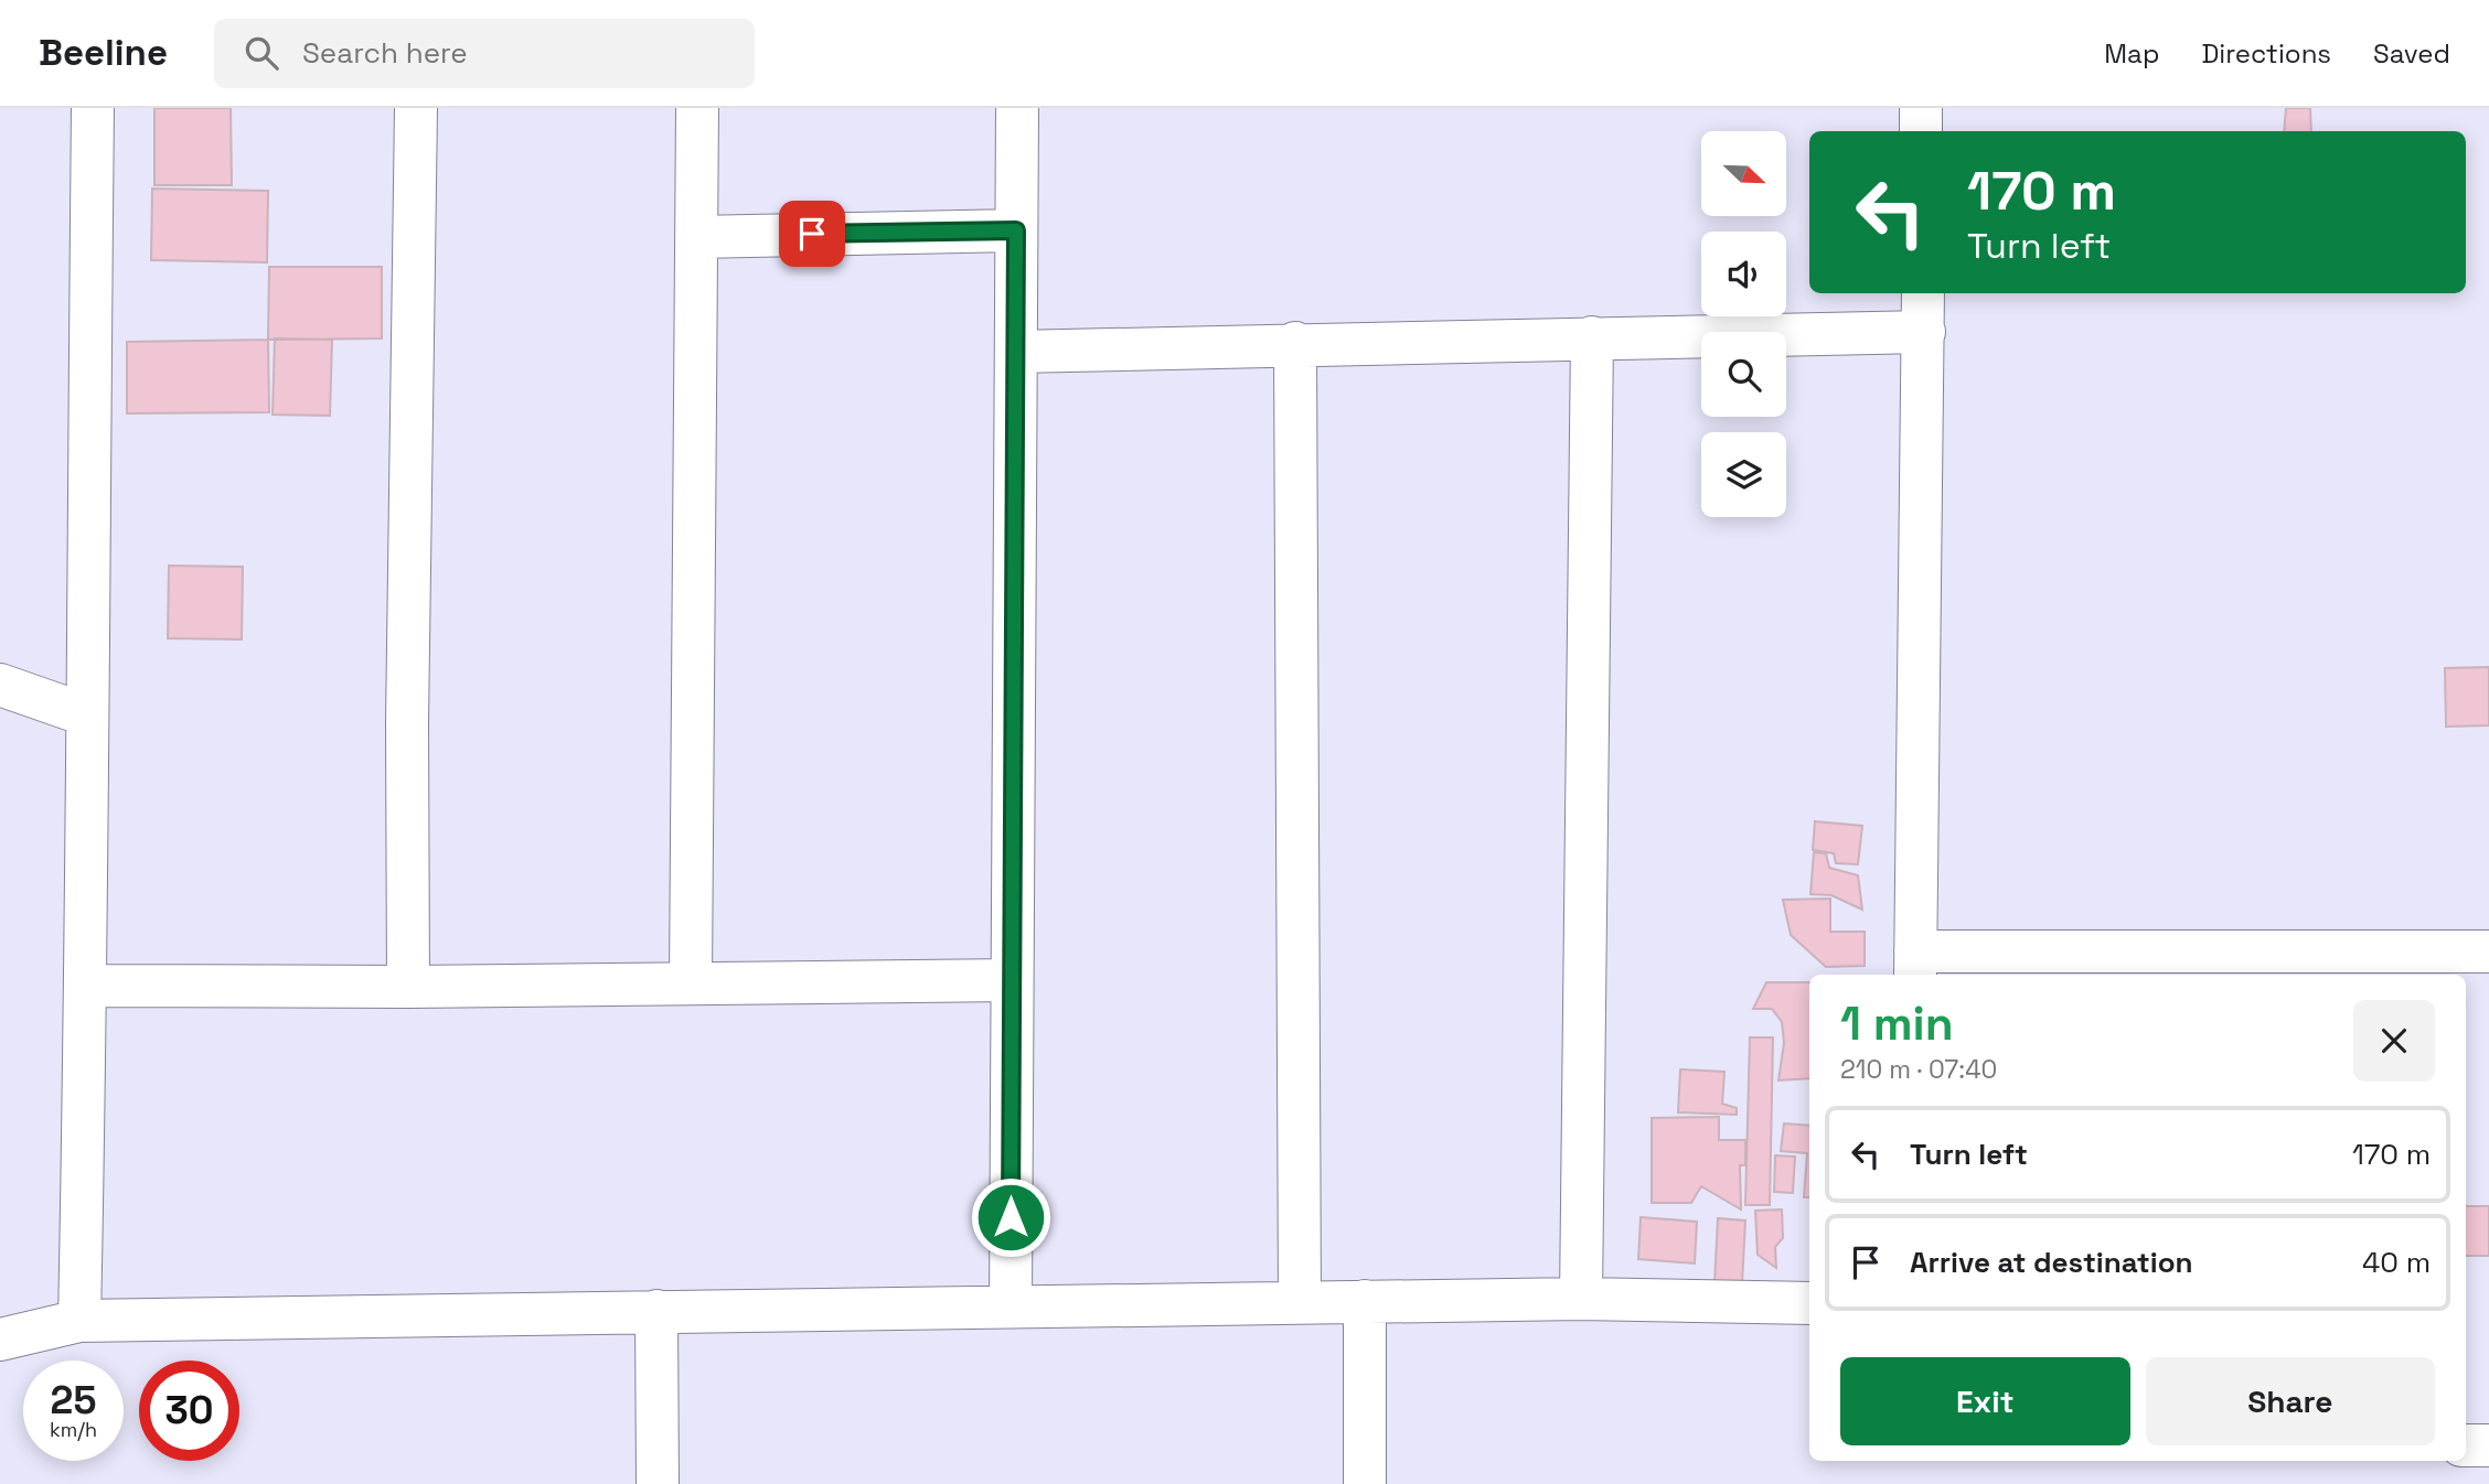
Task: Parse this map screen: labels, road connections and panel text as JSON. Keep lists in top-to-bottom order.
{
  "north": "bottom right",
  "page": {
    "header": "Beeline",
    "search": "Search here",
    "nav": ["Map", "Directions", "Saved"],
    "turn": ["170 m", "Turn left"],
    "heading": ["1 min", "210 m · 07:40"],
    "list": [
      {
        "name": "Turn left",
        "value": "170 m"
      },
      {
        "name": "Arrive at destination",
        "value": "40 m"
      }
    ],
    "buttons": ["Exit", "Share"],
    "speed": "25 km/h",
    "limit": "30"
  }
}
